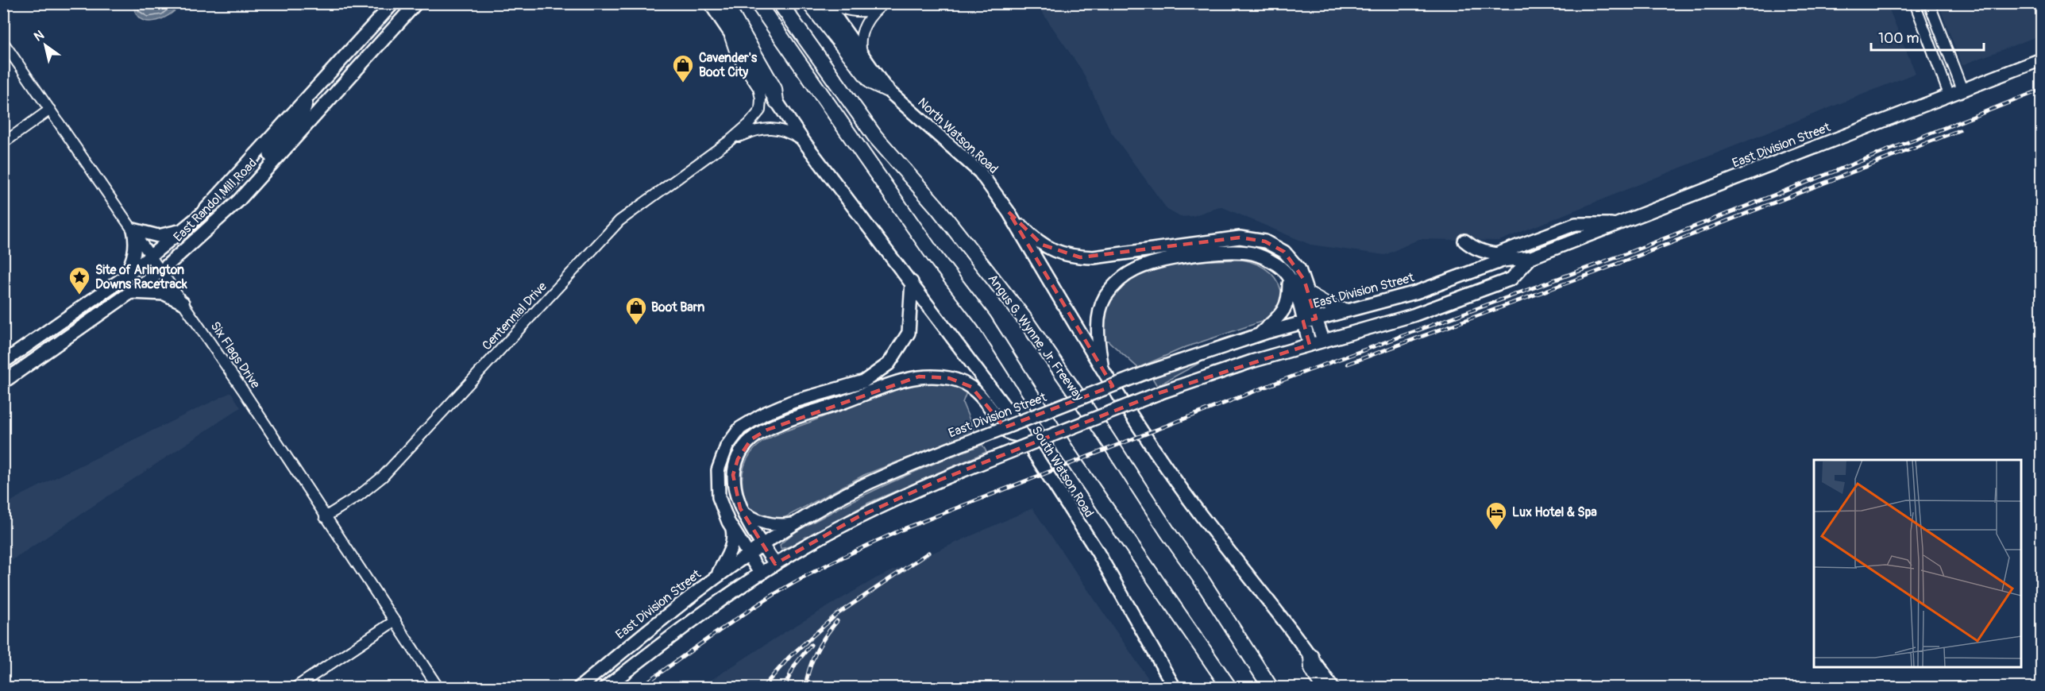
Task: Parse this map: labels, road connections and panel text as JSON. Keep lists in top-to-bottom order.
{
  "streets": {
    "highway": ["Angus G. Wynne, Jr. Freeway"],
    "main road": [
      "North Watson Road",
      "East Division Street",
      "East Randol Mill Road",
      "South Watson Road"
    ],
    "street": ["Centennial Drive", "Six Flags Drive"]
  },
  "crossings": [
    ["East Randol Mill Road", "Six Flags Drive"],
    ["Centennial Drive", "Six Flags Drive"]
  ],
  "places": {
    "shop": ["Cavender's Boot City", "Boot Barn"],
    "place": ["Site of Arlington Downs Racetrack"],
    "hotel": ["Lux Hotel & Spa"]
  },
  "scale_bar": "100 m",
  "north": "top left"
}
